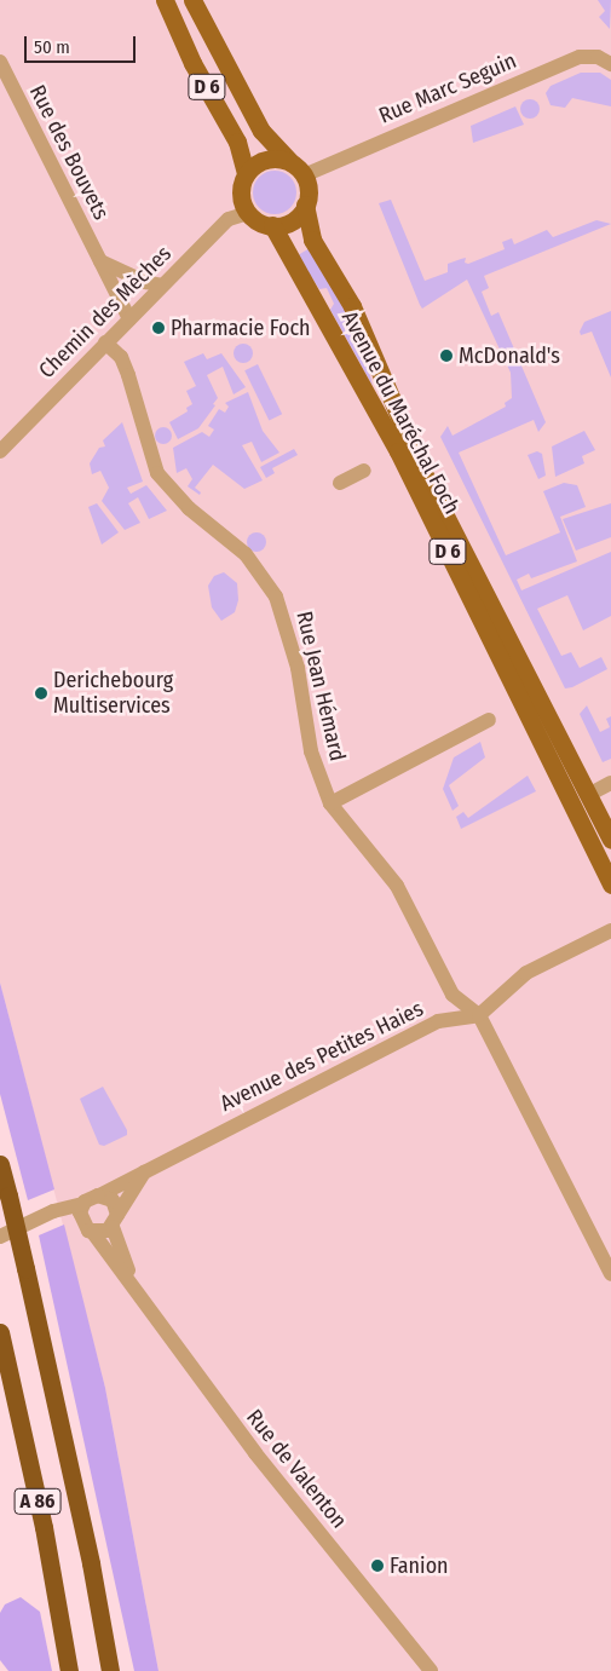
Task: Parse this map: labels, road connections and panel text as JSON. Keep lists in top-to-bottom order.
{
  "streets": {
    "highway": ["A 86"],
    "main road": ["D 6", "Avenue du Maréchal Foch"],
    "street": [
      "Rue Marc Seguin",
      "Rue des Bouvets",
      "Chemin des Mèches",
      "Rue Jean Hémard",
      "Avenue des Petites Haies",
      "Rue de Valenton"
    ]
  },
  "crossings": [
    ["D 6", "Rue Marc Seguin"],
    ["D 6", "Chemin des Mèches"],
    ["D 6", "Avenue du Maréchal Foch"],
    ["Rue Marc Seguin", "Chemin des Mèches"],
    ["Rue Marc Seguin", "Avenue du Maréchal Foch"],
    ["Rue des Bouvets", "Chemin des Mèches"],
    ["Chemin des Mèches", "Avenue du Maréchal Foch"],
    ["Chemin des Mèches", "Rue Jean Hémard"],
    ["Rue Jean Hémard", "Avenue des Petites Haies"],
    ["Avenue des Petites Haies", "Rue de Valenton"]
  ],
  "places": [
    "Pharmacie Foch",
    "McDonald's",
    "Derichebourg Multiservices",
    "Fanion"
  ],
  "scale_bar": "50 m"
}
